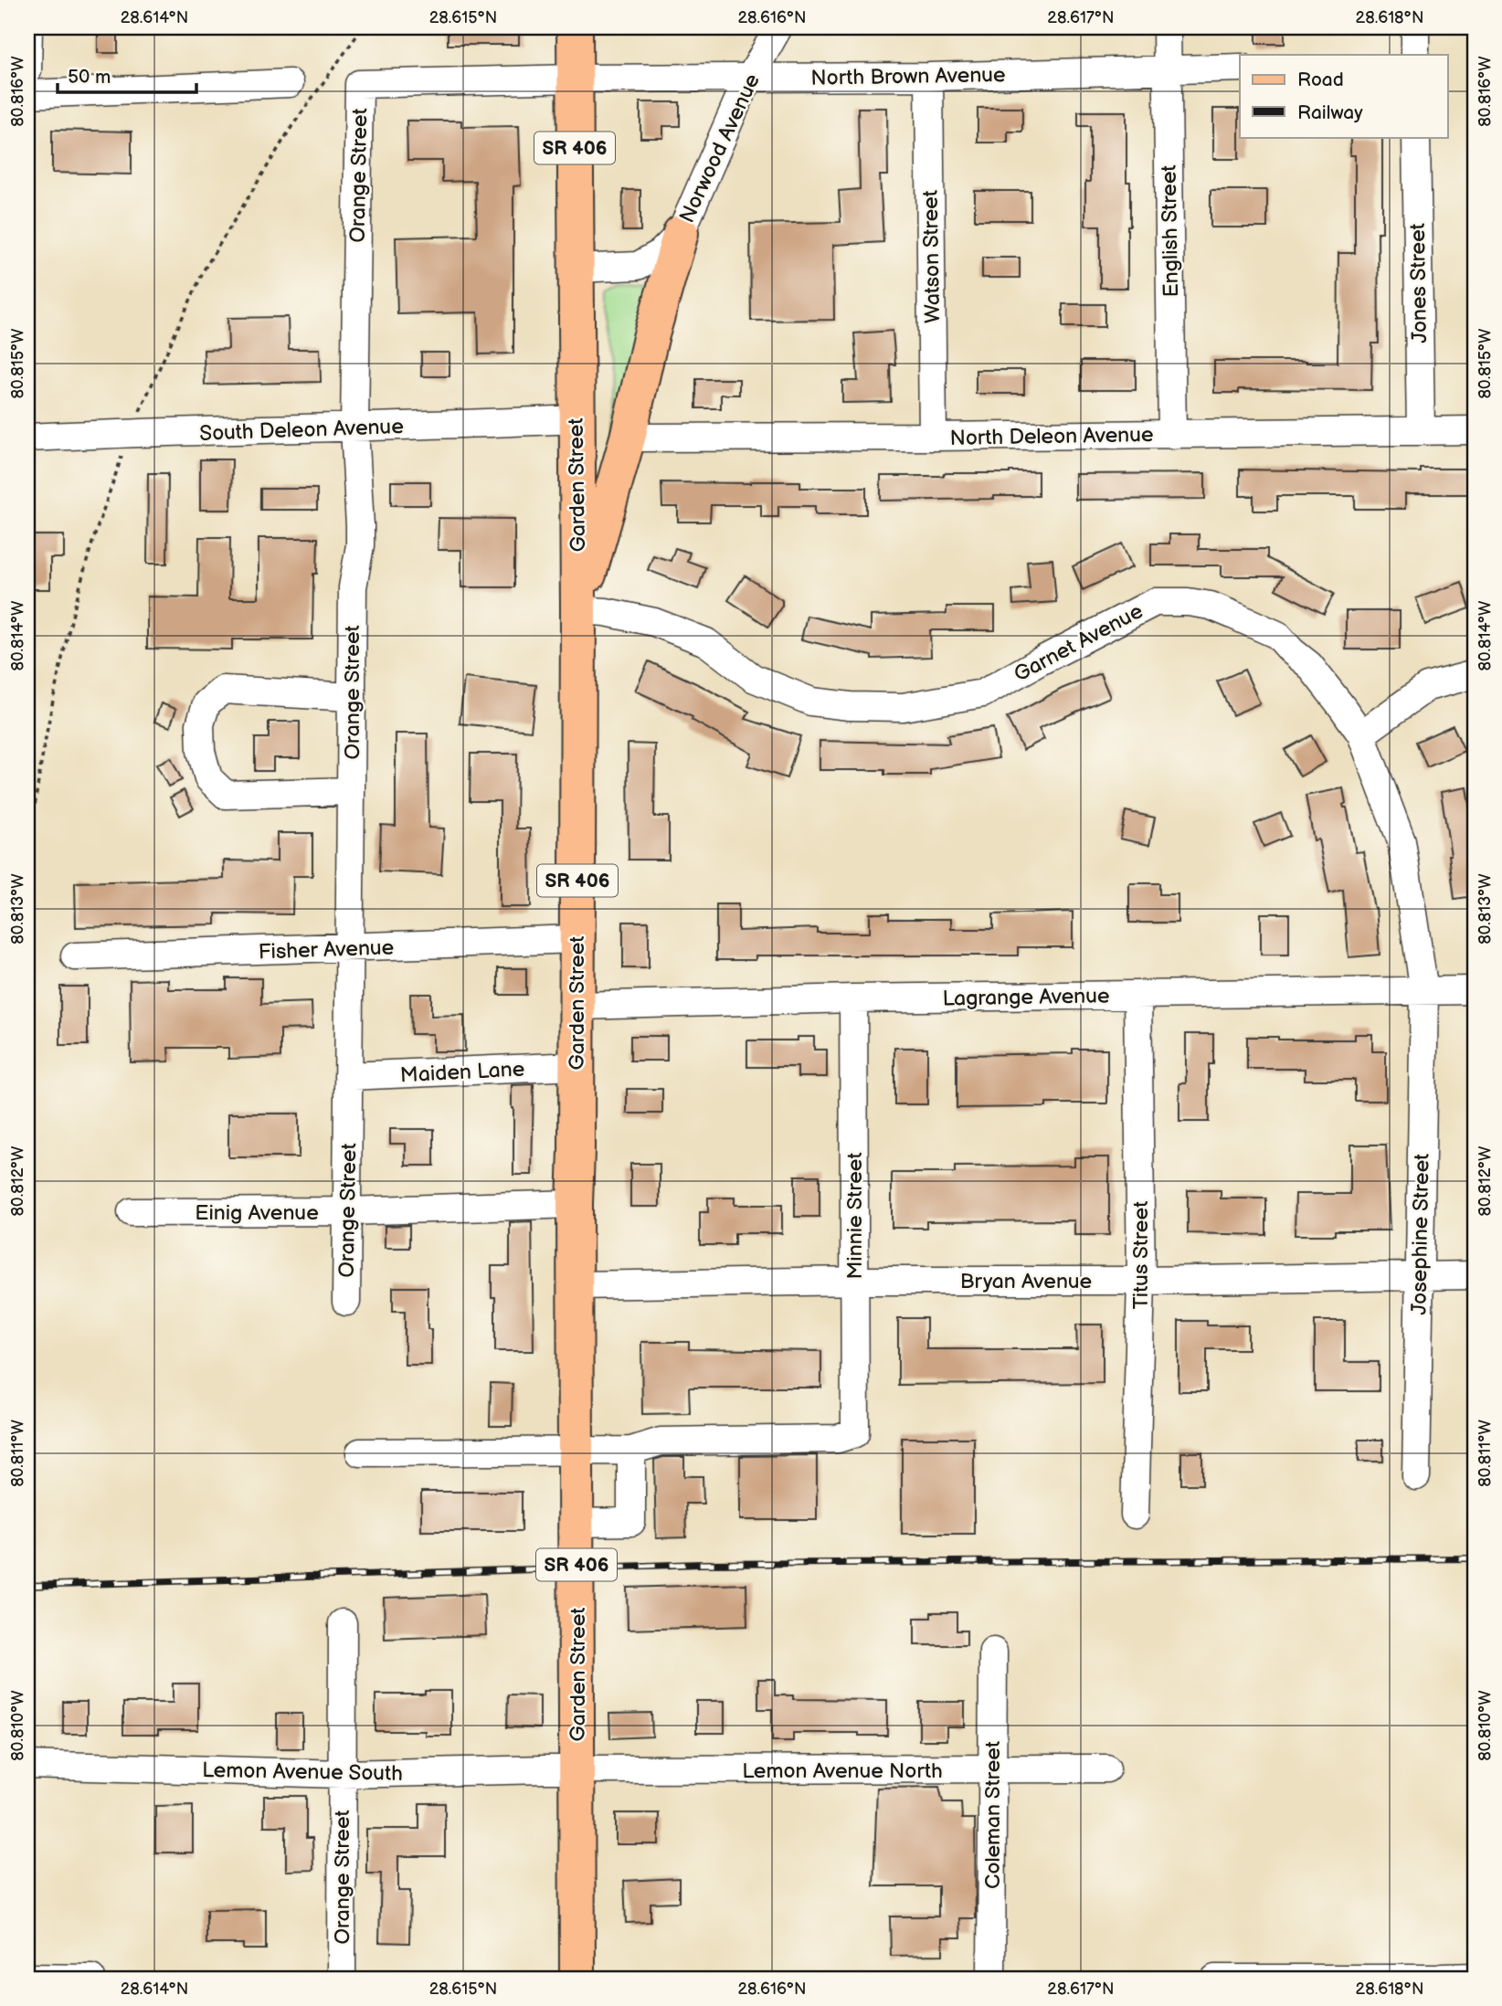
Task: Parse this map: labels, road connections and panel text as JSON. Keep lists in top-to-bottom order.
{
  "streets": {
    "main road": ["SR 406", "Garden Street"],
    "street": [
      "North Brown Avenue",
      "Norwood Avenue",
      "Orange Street",
      "English Street",
      "Watson Street",
      "Jones Street",
      "South Deleon Avenue",
      "North Deleon Avenue",
      "Garnet Avenue",
      "Fisher Avenue",
      "Lagrange Avenue",
      "Maiden Lane",
      "Einig Avenue",
      "Minnie Street",
      "Josephine Street",
      "Titus Street",
      "Bryan Avenue",
      "Lemon Avenue North",
      "Lemon Avenue South",
      "Coleman Street"
    ]
  },
  "crossings": [
    ["North Brown Avenue", "Norwood Avenue"],
    ["North Brown Avenue", "Orange Street"],
    ["North Brown Avenue", "English Street"],
    ["North Brown Avenue", "Watson Street"],
    ["North Brown Avenue", "Garden Street"],
    ["Norwood Avenue", "Garden Street"],
    ["Orange Street", "South Deleon Avenue"],
    ["Orange Street", "Fisher Avenue"],
    ["Orange Street", "Maiden Lane"],
    ["Orange Street", "Einig Avenue"],
    ["Orange Street", "Lemon Avenue South"],
    ["English Street", "North Deleon Avenue"],
    ["Watson Street", "North Deleon Avenue"],
    ["Jones Street", "North Deleon Avenue"],
    ["South Deleon Avenue", "Garden Street"],
    ["Garden Street", "Garnet Avenue"],
    ["Garden Street", "Fisher Avenue"],
    ["Garden Street", "Lagrange Avenue"],
    ["Garden Street", "Maiden Lane"],
    ["Garden Street", "Einig Avenue"],
    ["Garden Street", "Bryan Avenue"],
    ["Garden Street", "Lemon Avenue North"],
    ["Garden Street", "Lemon Avenue South"],
    ["Garnet Avenue", "Lagrange Avenue"],
    ["Garnet Avenue", "Josephine Street"],
    ["Lagrange Avenue", "Minnie Street"],
    ["Lagrange Avenue", "Josephine Street"],
    ["Lagrange Avenue", "Titus Street"],
    ["Minnie Street", "Bryan Avenue"],
    ["Josephine Street", "Bryan Avenue"],
    ["Titus Street", "Bryan Avenue"],
    ["Lemon Avenue North", "Lemon Avenue South"],
    ["Lemon Avenue North", "Coleman Street"]
  ],
  "legend": ["Road", "Railway"],
  "scale_bar": "50 m",
  "coordinates": [
    "28.614°N",
    "28.615°N",
    "28.616°N",
    "28.617°N",
    "28.618°N",
    "80.816°W",
    "80.815°W",
    "80.814°W",
    "80.813°W",
    "80.812°W",
    "80.811°W",
    "80.810°W"
  ]
}
